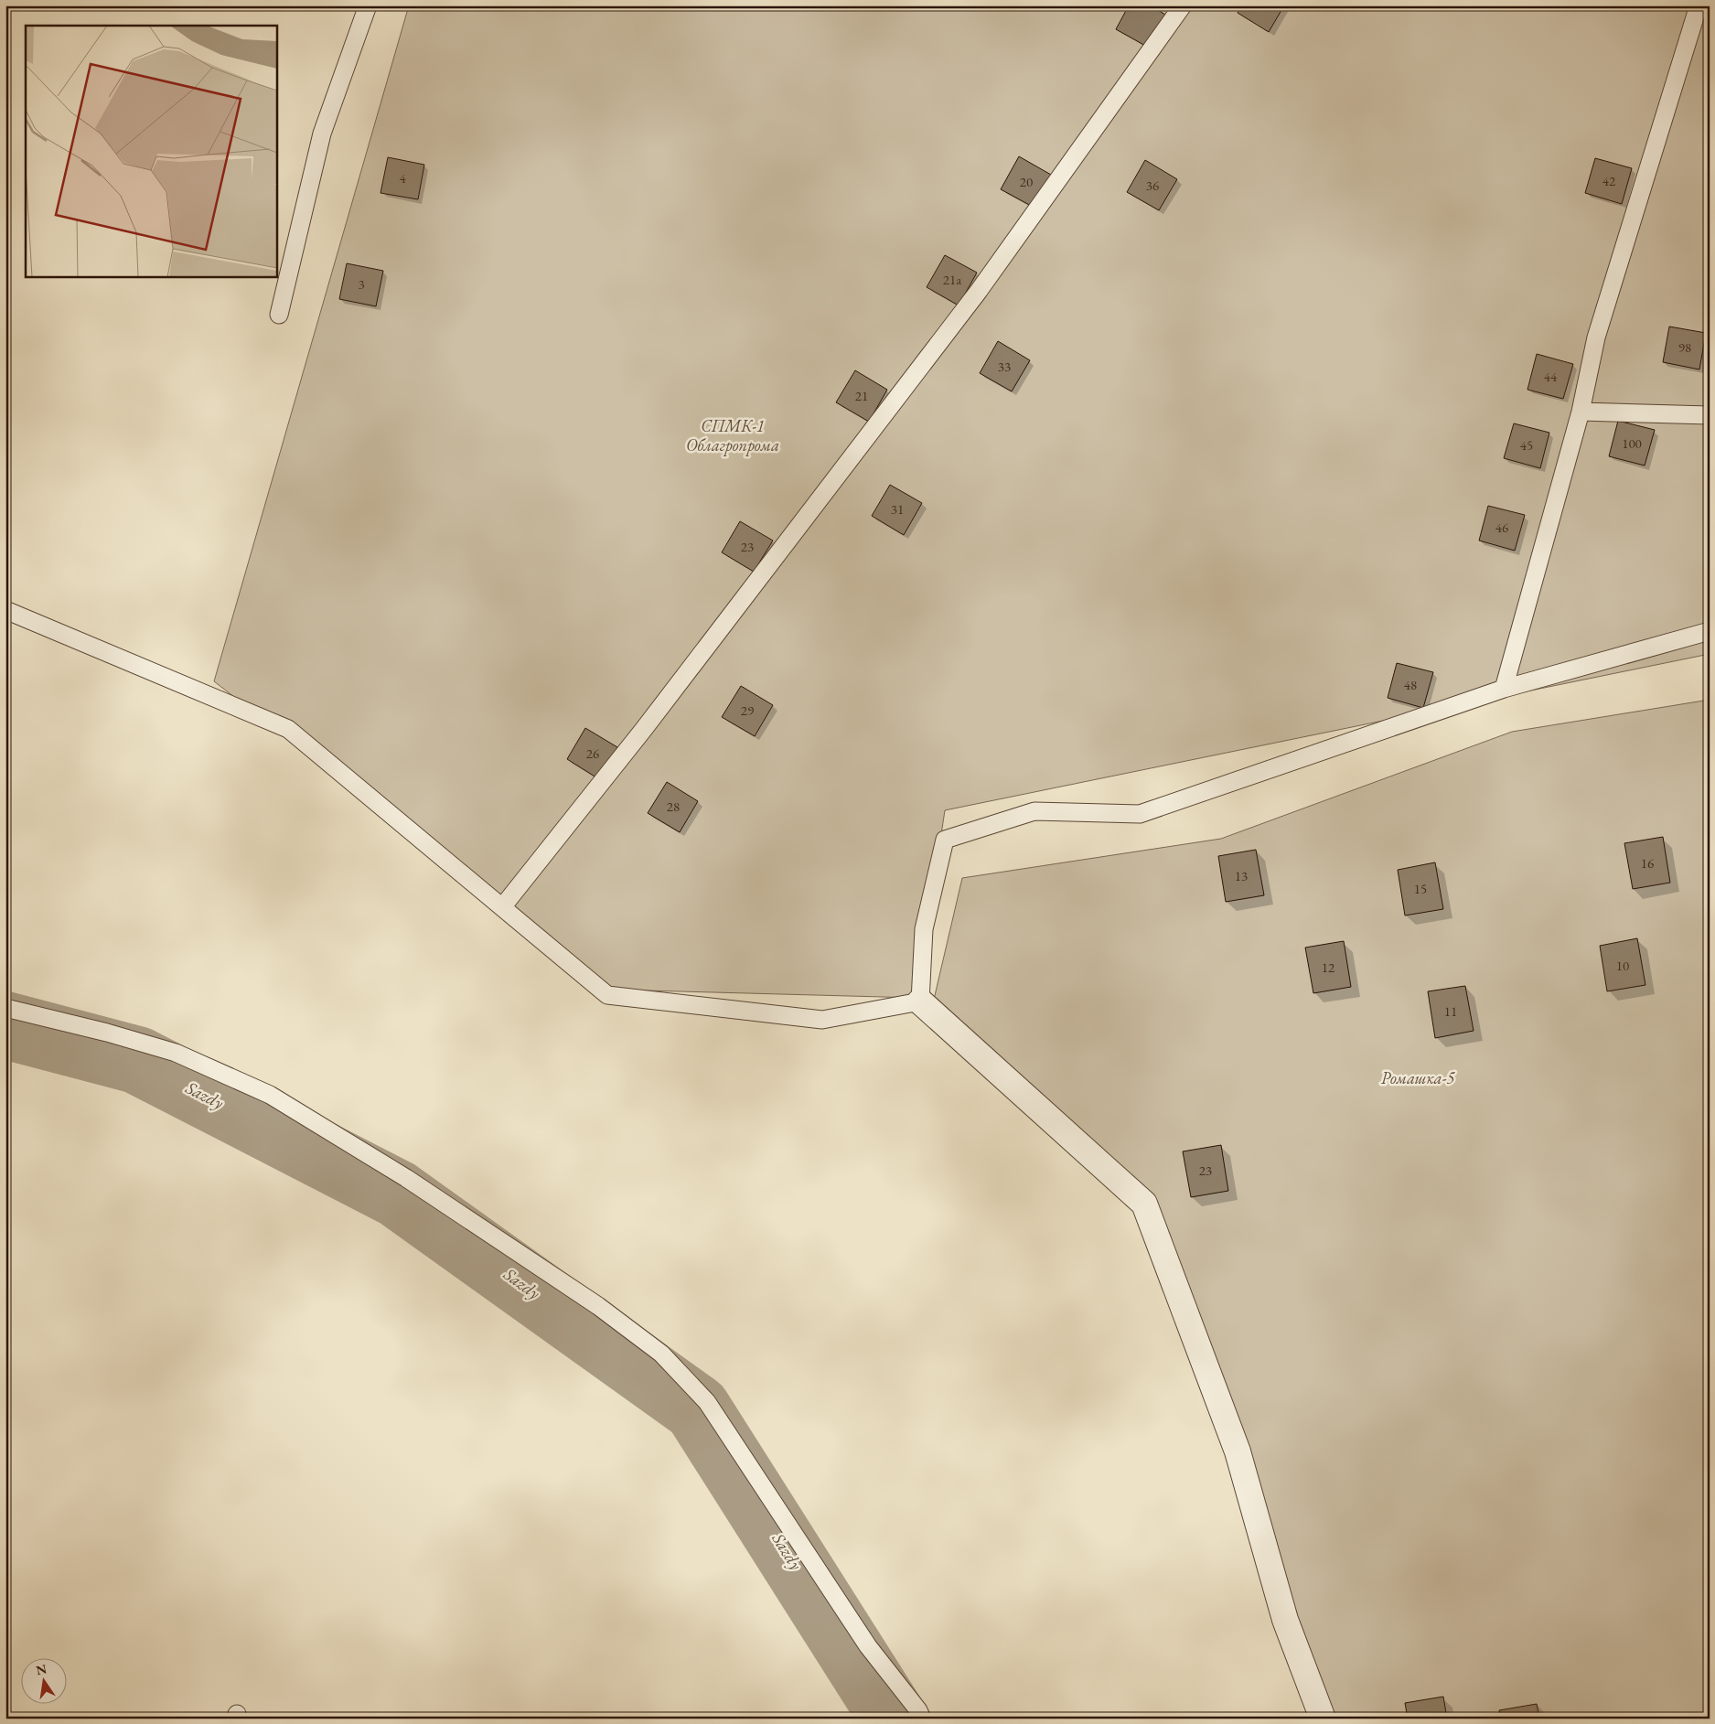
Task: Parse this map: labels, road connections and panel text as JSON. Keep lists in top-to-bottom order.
{
  "water": ["Sazdy"],
  "parks": ["СПМК-1 Облагропрома", "Ромашка-5"],
  "house_numbers": [
    "4",
    "42",
    "20",
    "36",
    "21а",
    "3",
    "98",
    "33",
    "44",
    "21",
    "100",
    "45",
    "31",
    "46",
    "23",
    "48",
    "29",
    "26",
    "28",
    "16",
    "13",
    "15",
    "10",
    "12",
    "11",
    "23"
  ],
  "north": "top"
}
